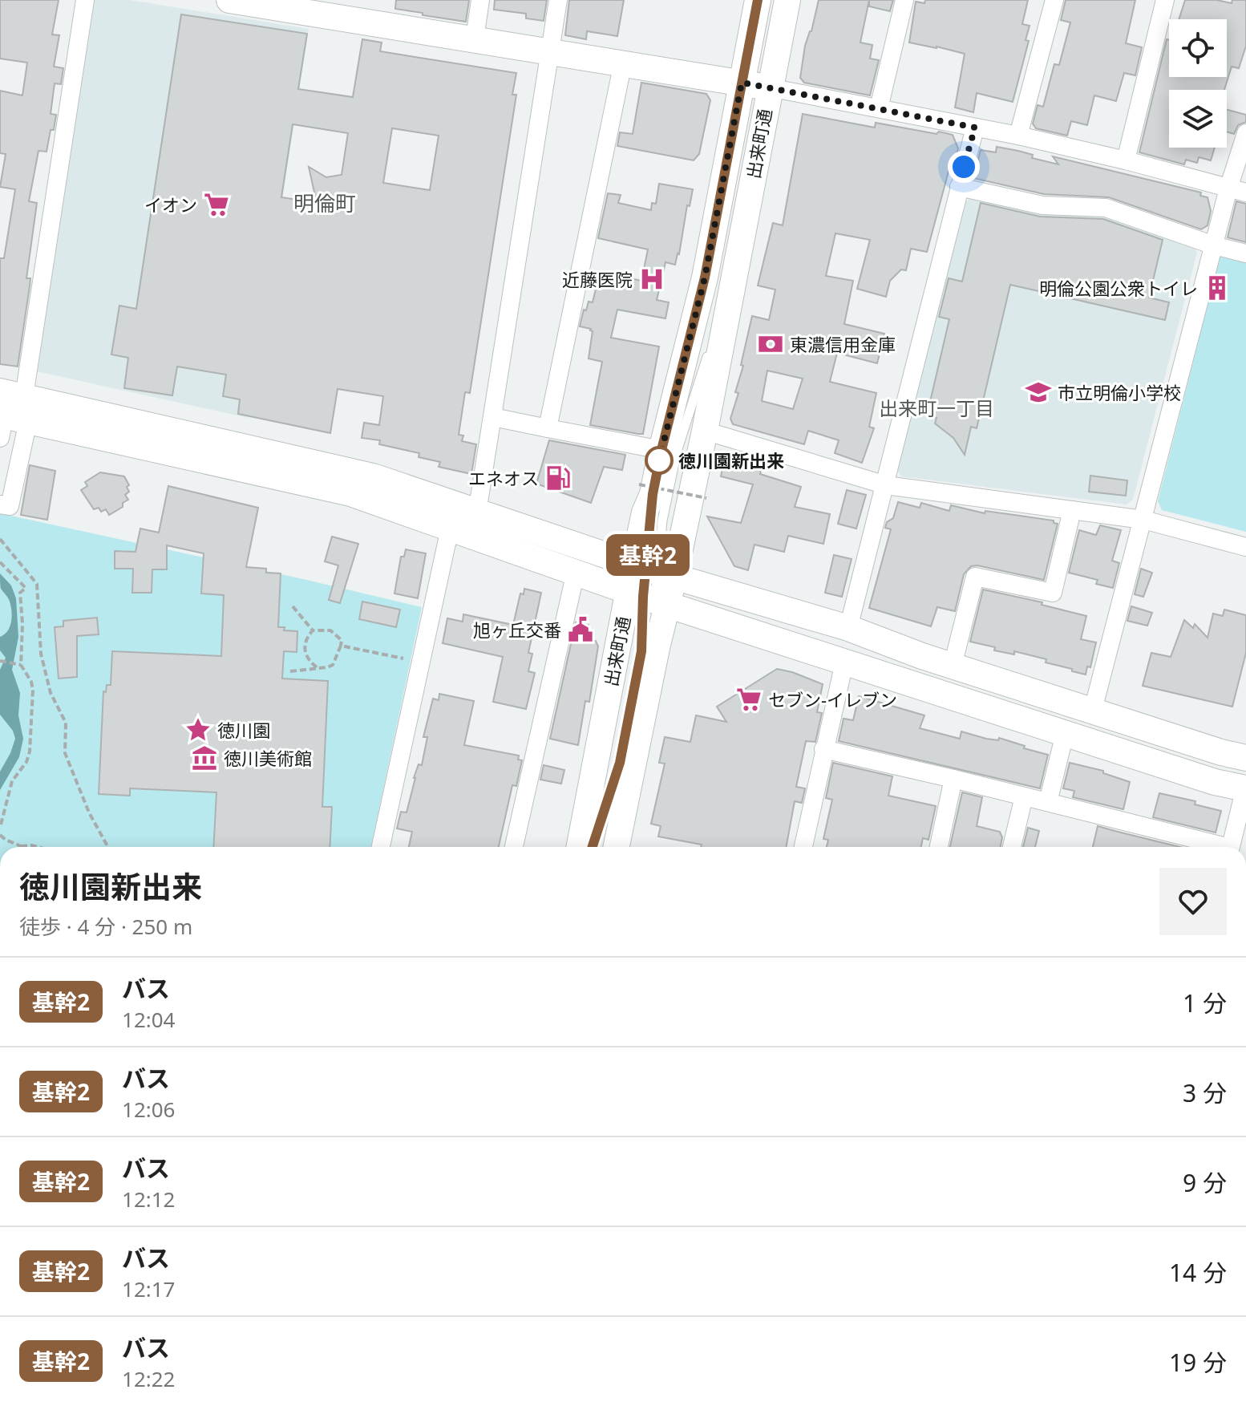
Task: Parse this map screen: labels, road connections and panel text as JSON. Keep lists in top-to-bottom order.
{
  "streets": {
    "street": ["出来町通"]
  },
  "districts": ["明倫町", "出来町一丁目"],
  "places": {
    "supermarket": ["イオン", "セブン-イレブン"],
    "hospital": ["近藤医院"],
    "building": ["明倫公園公衆トイレ"],
    "bank": ["東濃信用金庫"],
    "school or university": ["市立明倫小学校"],
    "other": ["徳川園新出来"],
    "fuel station": ["エネオス"],
    "public building": ["旭ヶ丘交番"],
    "place": ["徳川園"],
    "museum": ["徳川美術館"]
  },
  "lines": ["bus line 基幹2"],
  "page": {
    "on_map": "基幹2",
    "heading": ["徳川園新出来", "徒歩 · 4 分 · 250 m"],
    "list": [
      {
        "mark": "基幹2",
        "name": "バス",
        "note": "12:04",
        "value": "1 分"
      },
      {
        "mark": "基幹2",
        "name": "バス",
        "note": "12:06",
        "value": "3 分"
      },
      {
        "mark": "基幹2",
        "name": "バス",
        "note": "12:12",
        "value": "9 分"
      },
      {
        "mark": "基幹2",
        "name": "バス",
        "note": "12:17",
        "value": "14 分"
      },
      {
        "mark": "基幹2",
        "name": "バス",
        "note": "12:22",
        "value": "19 分"
      }
    ]
  }
}
